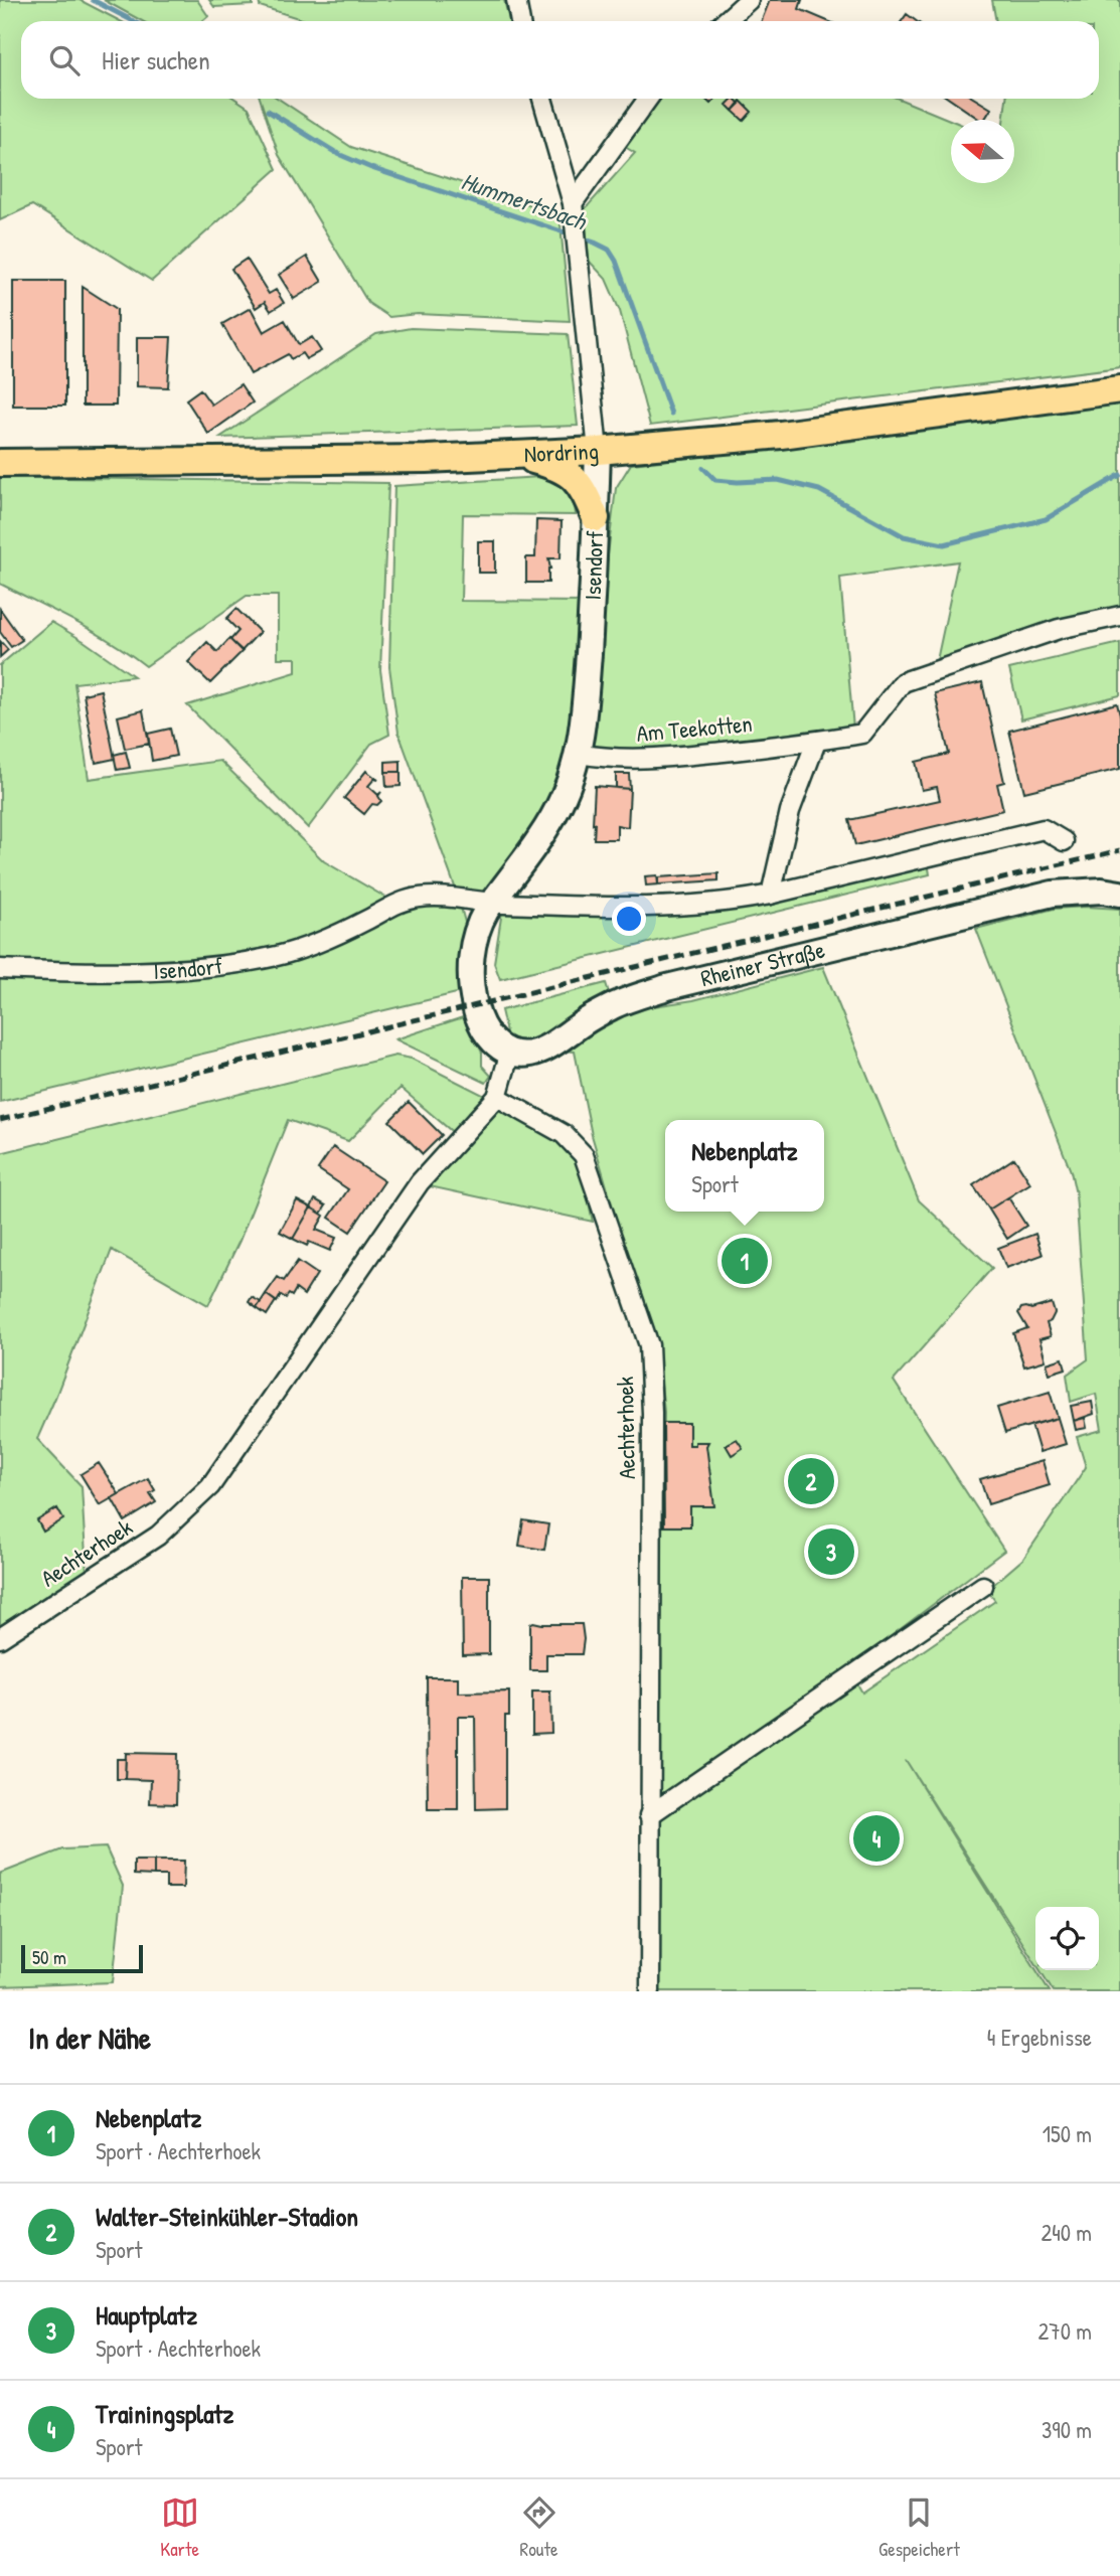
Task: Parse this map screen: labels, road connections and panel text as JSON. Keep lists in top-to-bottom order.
{
  "streets": {
    "main road": ["Nordring"],
    "street": [
      "Isendorf",
      "Am Teekotten",
      "Rheiner Straße",
      "Aechterhoek"
    ]
  },
  "crossings": [
    ["Nordring", "Isendorf"],
    ["Isendorf", "Am Teekotten"],
    ["Isendorf", "Rheiner Straße"],
    ["Isendorf", "Aechterhoek"],
    ["Rheiner Straße", "Aechterhoek"]
  ],
  "water": ["Hummertsbach"],
  "scale_bar": "50 m",
  "north": "left",
  "page": {
    "search": "Hier suchen",
    "popup": ["Nebenplatz", "Sport"],
    "pins": [
      "1",
      "2",
      "3",
      "4"
    ],
    "scale": "50 m",
    "heading": ["In der Nähe", "4 Ergebnisse"],
    "list": [
      {
        "mark": "1",
        "name": "Nebenplatz",
        "note": "Sport · Aechterhoek",
        "value": "150 m"
      },
      {
        "mark": "2",
        "name": "Walter-Steinkühler-Stadion",
        "note": "Sport",
        "value": "240 m"
      },
      {
        "mark": "3",
        "name": "Hauptplatz",
        "note": "Sport · Aechterhoek",
        "value": "270 m"
      },
      {
        "mark": "4",
        "name": "Trainingsplatz",
        "note": "Sport",
        "value": "390 m"
      }
    ],
    "nav": ["Karte", "Route", "Gespeichert"]
  }
}
